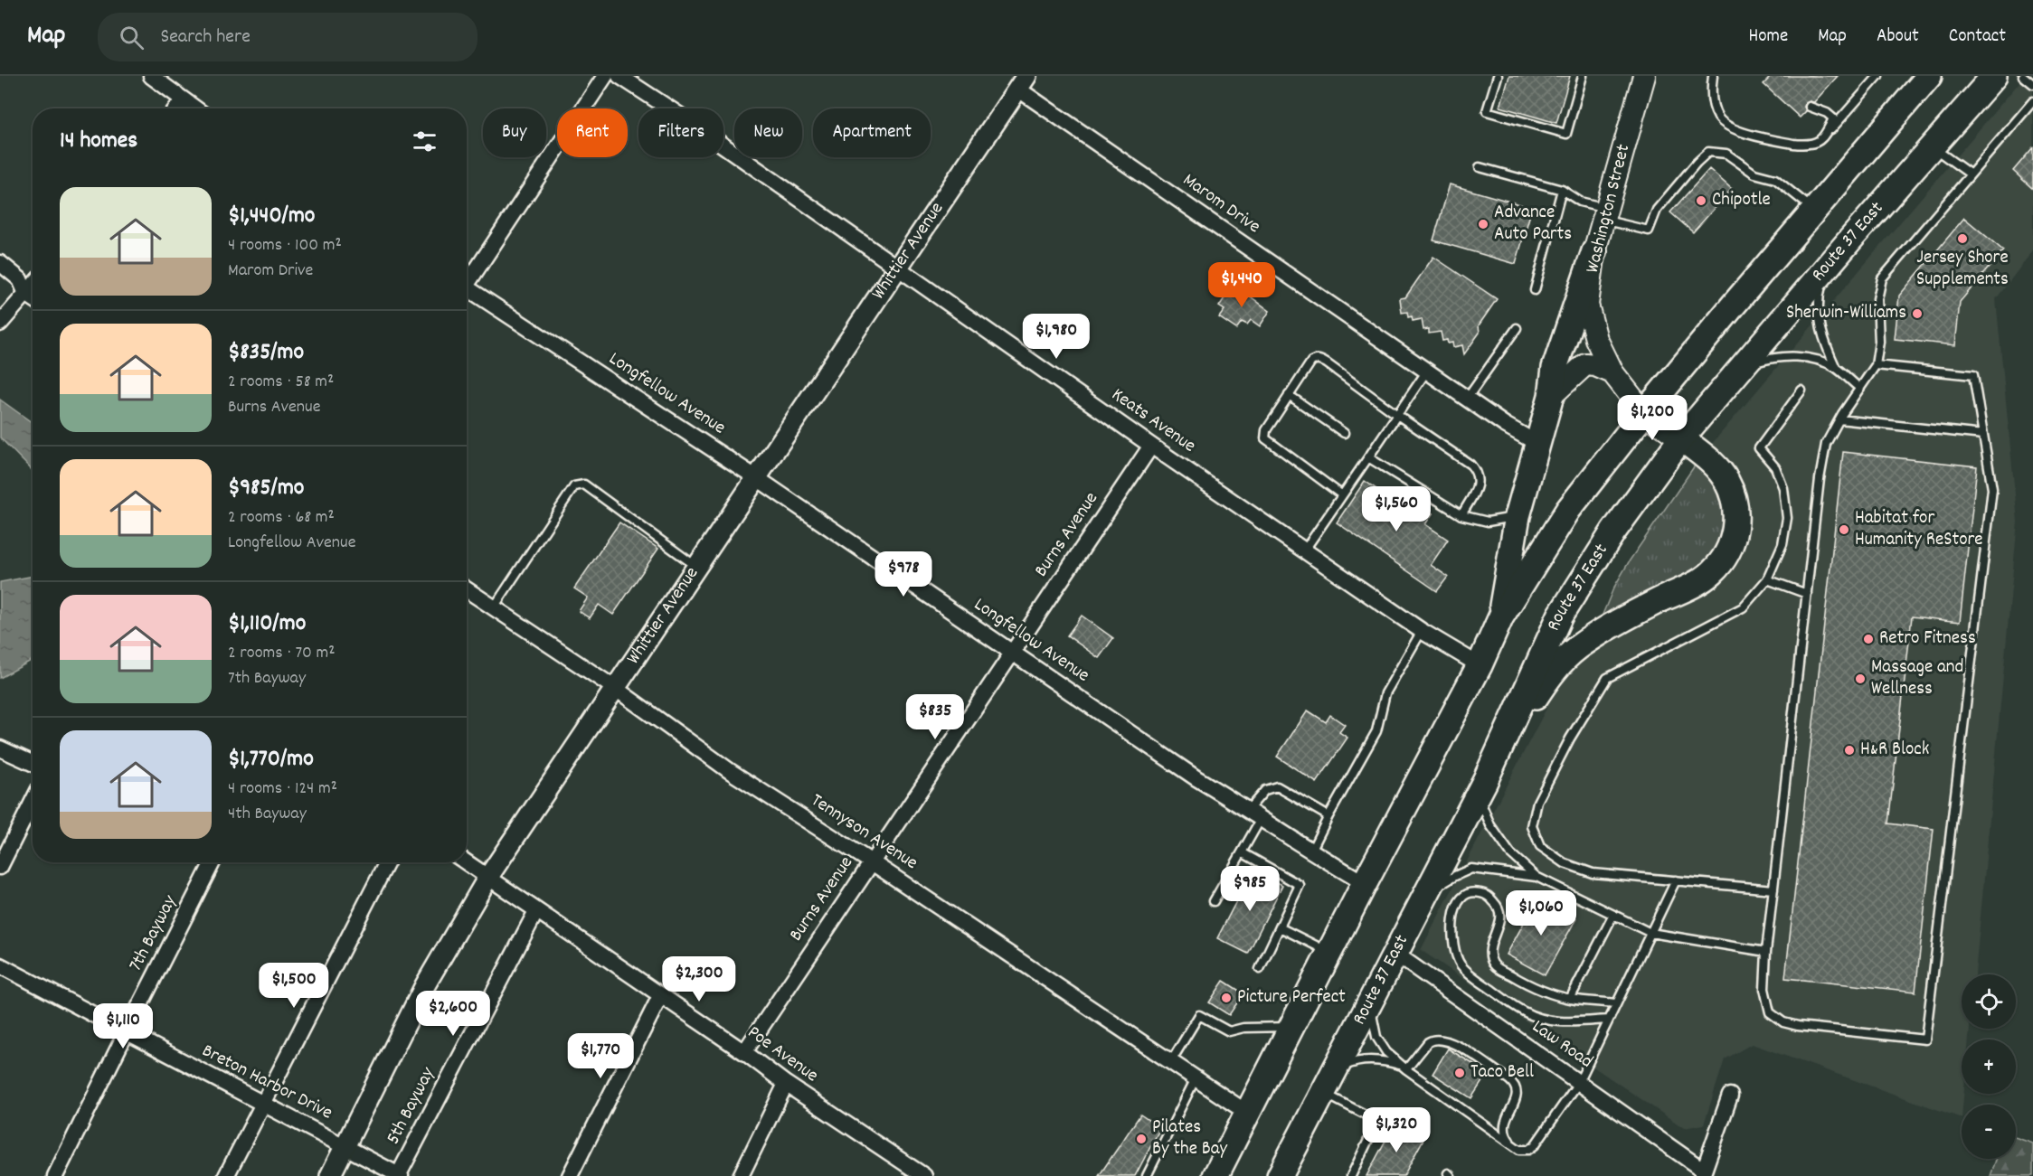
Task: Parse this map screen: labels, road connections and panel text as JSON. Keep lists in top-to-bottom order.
{
  "streets": {
    "highway": ["Route 37 East"],
    "main road": ["Washington Street"],
    "street": [
      "Marom Drive",
      "Whittier Avenue",
      "Longfellow Avenue",
      "Keats Avenue",
      "Burns Avenue",
      "Tennyson Avenue",
      "7th Bayway",
      "Law Road",
      "Poe Avenue",
      "Breton Harbor Drive",
      "5th Bayway"
    ]
  },
  "crossings": [
    ["Marom Drive", "Whittier Avenue"],
    ["Washington Street", "Route 37 East"],
    ["Route 37 East", "Law Road"],
    ["Whittier Avenue", "Longfellow Avenue"],
    ["Whittier Avenue", "Keats Avenue"],
    ["Whittier Avenue", "Tennyson Avenue"],
    ["Whittier Avenue", "Poe Avenue"],
    ["Whittier Avenue", "Breton Harbor Drive"],
    ["Longfellow Avenue", "Burns Avenue"],
    ["Keats Avenue", "Burns Avenue"],
    ["Burns Avenue", "Tennyson Avenue"],
    ["Burns Avenue", "Poe Avenue"],
    ["7th Bayway", "Breton Harbor Drive"],
    ["Poe Avenue", "5th Bayway"],
    ["Breton Harbor Drive", "5th Bayway"]
  ],
  "places": [
    "Chipotle",
    "Advance Auto Parts",
    "Jersey Shore Supplements",
    "Sherwin-Williams",
    "Habitat for Humanity ReStore",
    "Retro Fitness",
    "Massage and Wellness",
    "H&R Block",
    "Picture Perfect",
    "Taco Bell",
    "Pilates By the Bay"
  ],
  "page": {
    "header": "Map",
    "search": "Search here",
    "nav": [
      "Home",
      "Map",
      "About",
      "Contact"
    ],
    "chip": [
      "Buy",
      "Rent",
      "Filters",
      "New",
      "Apartment"
    ],
    "heading": "14 homes",
    "list": [
      {
        "name": "$1,440/mo",
        "note": "4 rooms · 100 m² · Marom Drive"
      },
      {
        "name": "$835/mo",
        "note": "2 rooms · 58 m² · Burns Avenue"
      },
      {
        "name": "$985/mo",
        "note": "2 rooms · 68 m² · Longfellow Avenue"
      },
      {
        "name": "$1,110/mo",
        "note": "2 rooms · 70 m² · 7th Bayway"
      },
      {
        "name": "$1,770/mo",
        "note": "4 rooms · 124 m² · 4th Bayway"
      }
    ],
    "price": [
      "$1,440",
      "$1,980",
      "$1,200",
      "$1,560",
      "$978",
      "$835",
      "$985",
      "$1,060",
      "$2,300",
      "$1,500",
      "$2,600",
      "$1,110",
      "$1,770",
      "$1,320"
    ],
    "map_buttons": ["+", "−"]
  }
}
